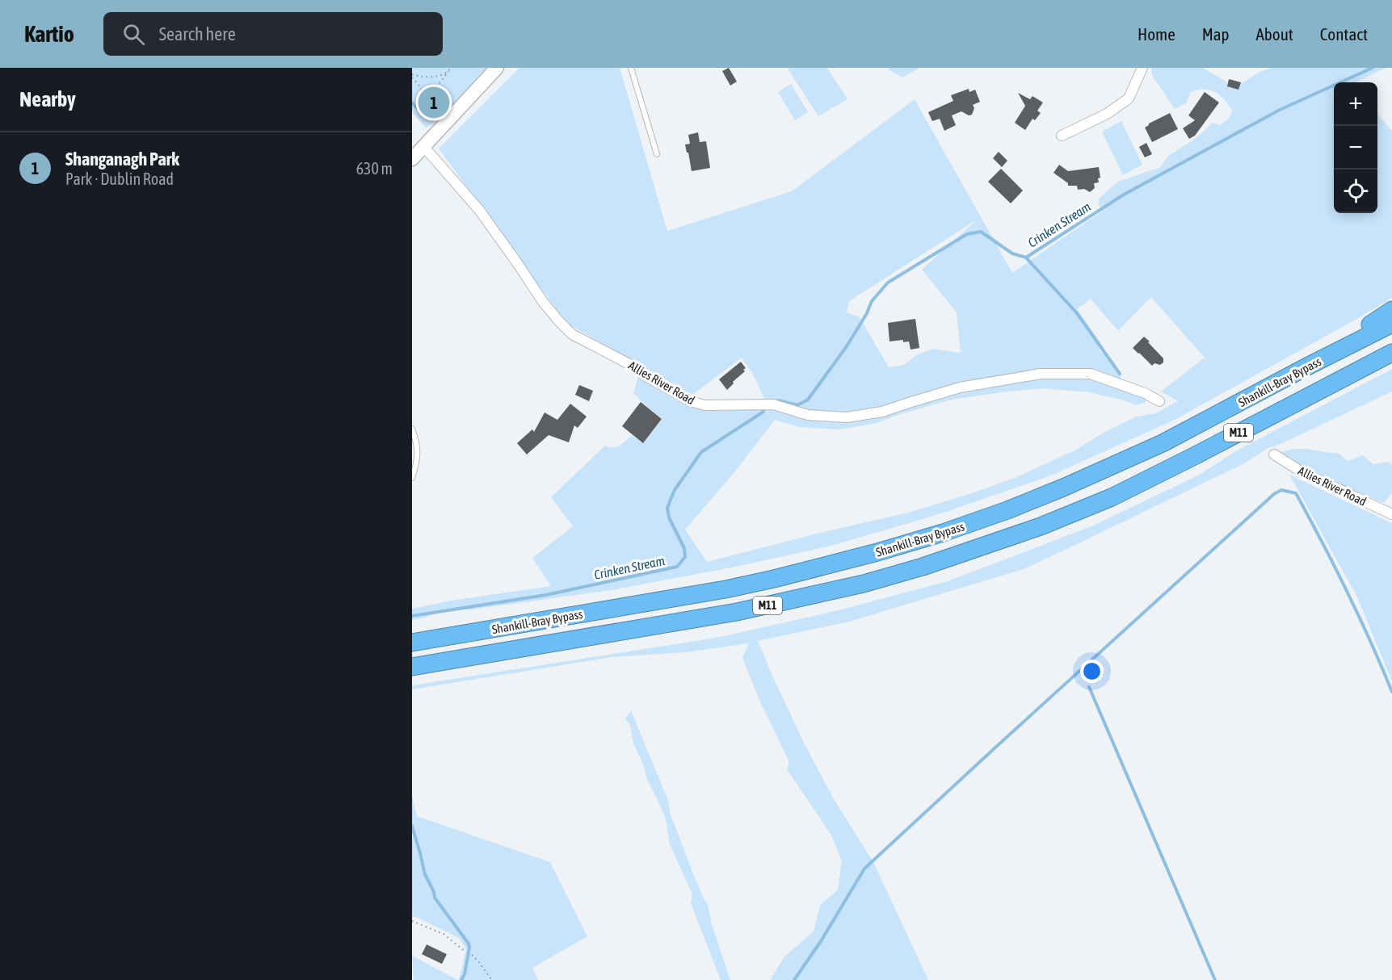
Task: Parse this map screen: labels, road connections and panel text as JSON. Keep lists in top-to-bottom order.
{
  "streets": {
    "highway": ["Shankill-Bray Bypass", "M11"],
    "street": ["Allies River Road"]
  },
  "water": ["Crinken Stream"],
  "page": {
    "header": "Kartio",
    "search": "Search here",
    "nav": [
      "Home",
      "Map",
      "About",
      "Contact"
    ],
    "heading": "Nearby",
    "map_buttons": ["+", "−"],
    "pins": "1",
    "list": [
      {
        "mark": "1",
        "name": "Shanganagh Park",
        "note": "Park · Dublin Road",
        "value": "630 m"
      }
    ]
  }
}
